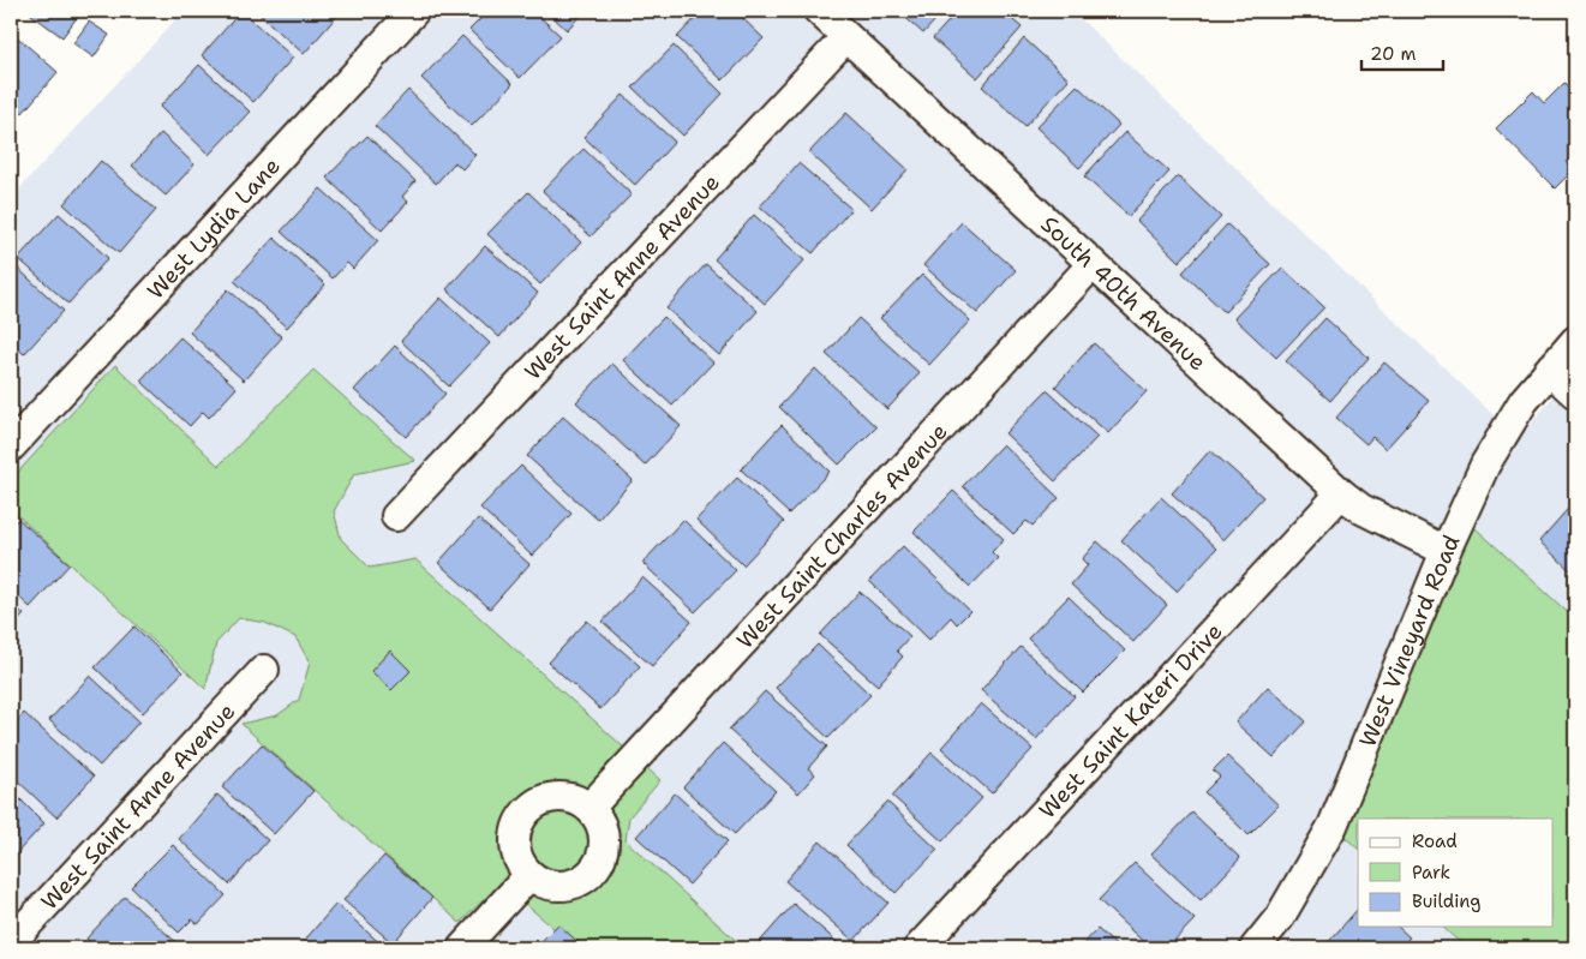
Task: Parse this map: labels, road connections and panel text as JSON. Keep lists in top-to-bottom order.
{
  "streets": {
    "street": [
      "West Lydia Lane",
      "West Saint Anne Avenue",
      "South 40th Avenue",
      "West Saint Charles Avenue",
      "West Vineyard Road",
      "West Saint Kateri Drive"
    ]
  },
  "crossings": [
    ["West Saint Anne Avenue", "South 40th Avenue"],
    ["South 40th Avenue", "West Saint Charles Avenue"],
    ["South 40th Avenue", "West Vineyard Road"],
    ["South 40th Avenue", "West Saint Kateri Drive"]
  ],
  "legend": ["Road", "Park", "Building"],
  "scale_bar": "20 m"
}
